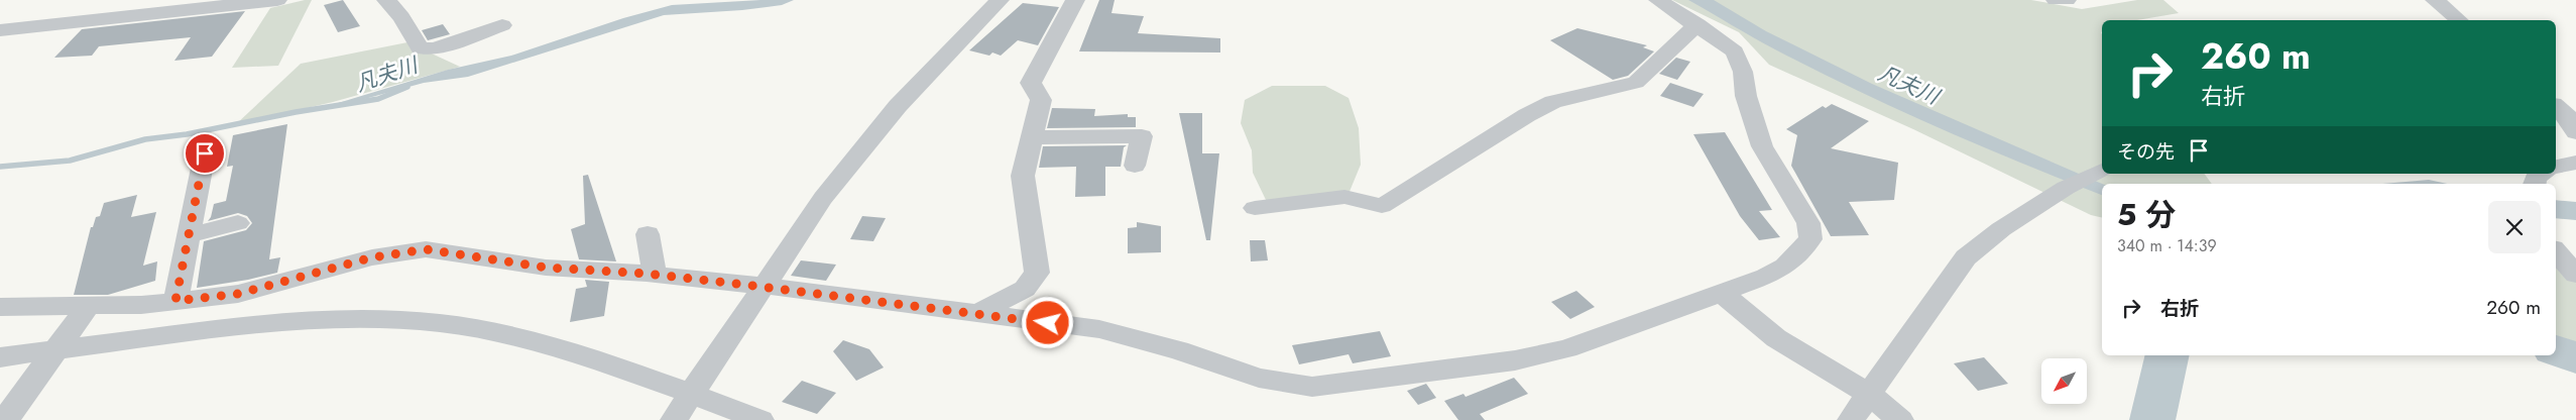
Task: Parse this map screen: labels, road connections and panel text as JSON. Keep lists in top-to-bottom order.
{
  "water": ["凡夫川"],
  "north": "bottom left",
  "page": {
    "turn": ["260 m", "右折"],
    "then": "その先",
    "heading": ["5 分", "340 m · 14:39"],
    "list": [
      {
        "name": "右折",
        "value": "260 m"
      }
    ]
  }
}
